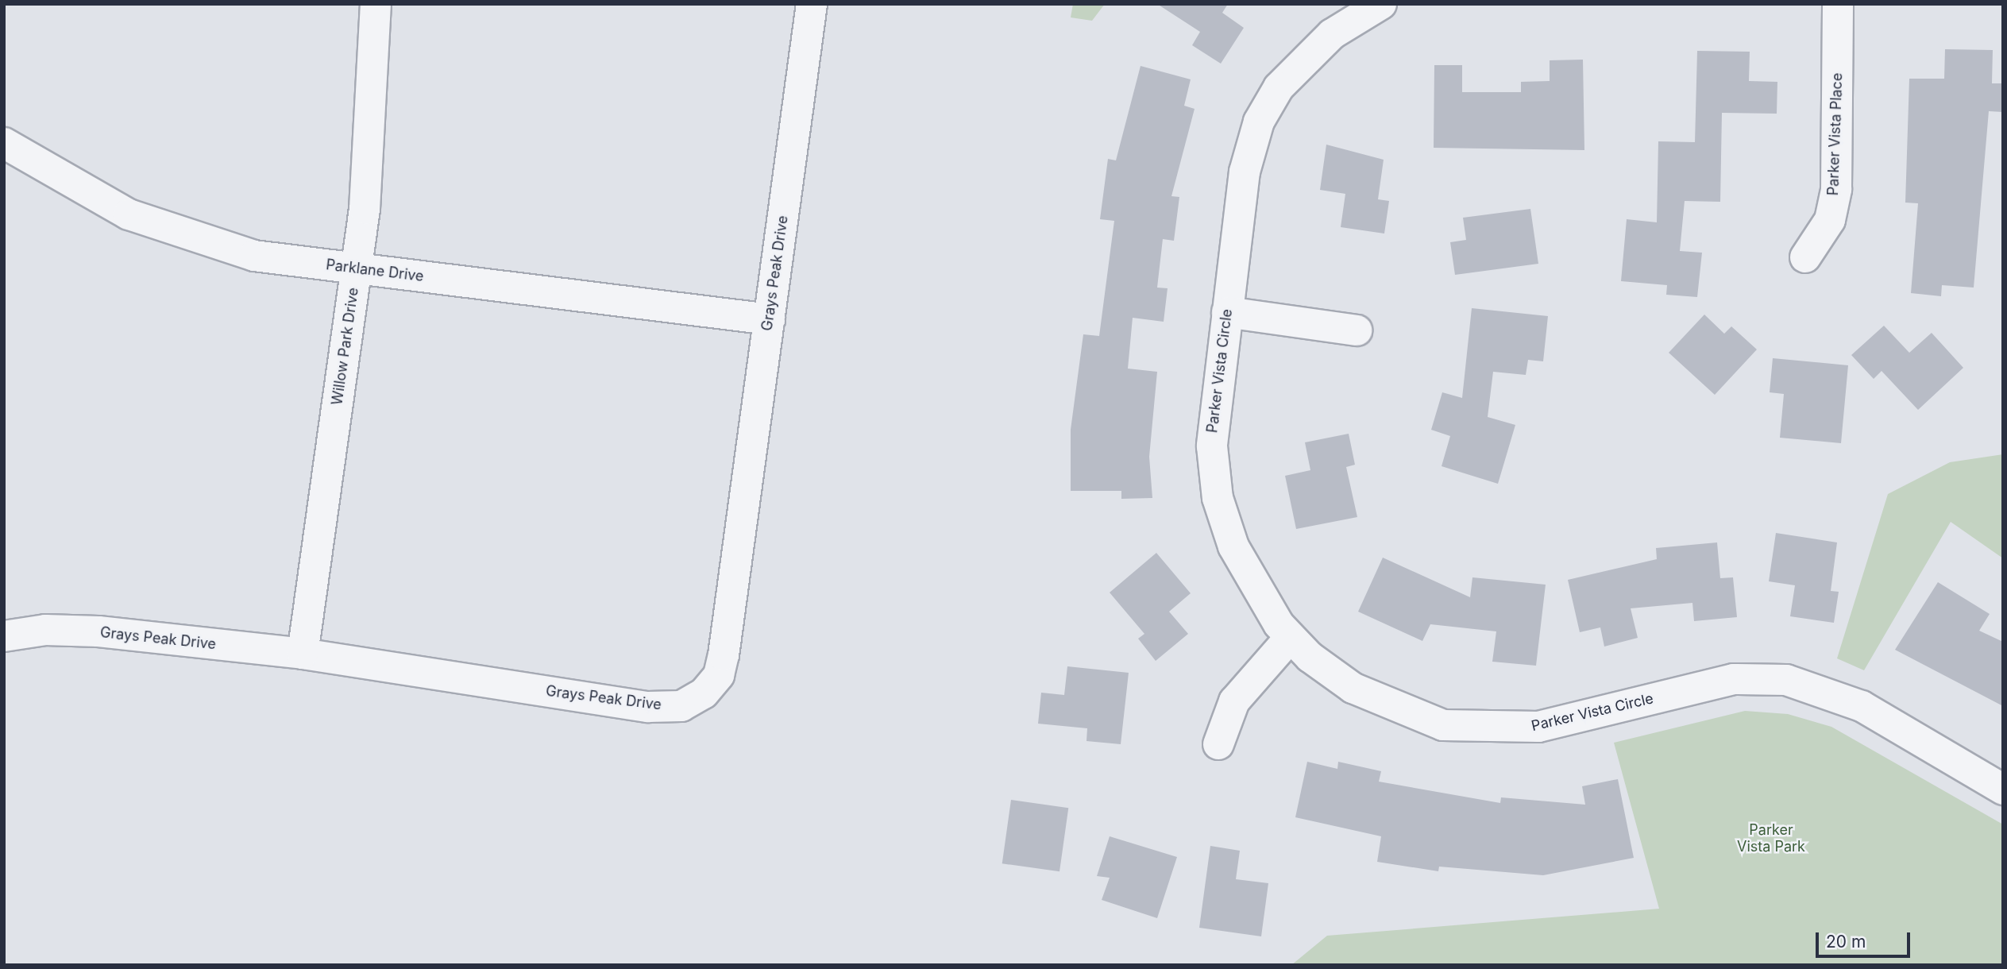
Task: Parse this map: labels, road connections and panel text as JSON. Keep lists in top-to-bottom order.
{
  "streets": {
    "street": [
      "Parker Vista Place",
      "Parklane Drive",
      "Grays Peak Drive",
      "Willow Park Drive",
      "Parker Vista Circle"
    ]
  },
  "crossings": [
    ["Parklane Drive", "Grays Peak Drive"],
    ["Parklane Drive", "Willow Park Drive"],
    ["Grays Peak Drive", "Willow Park Drive"]
  ],
  "parks": ["Parker Vista Park"],
  "scale_bar": "20 m"
}
